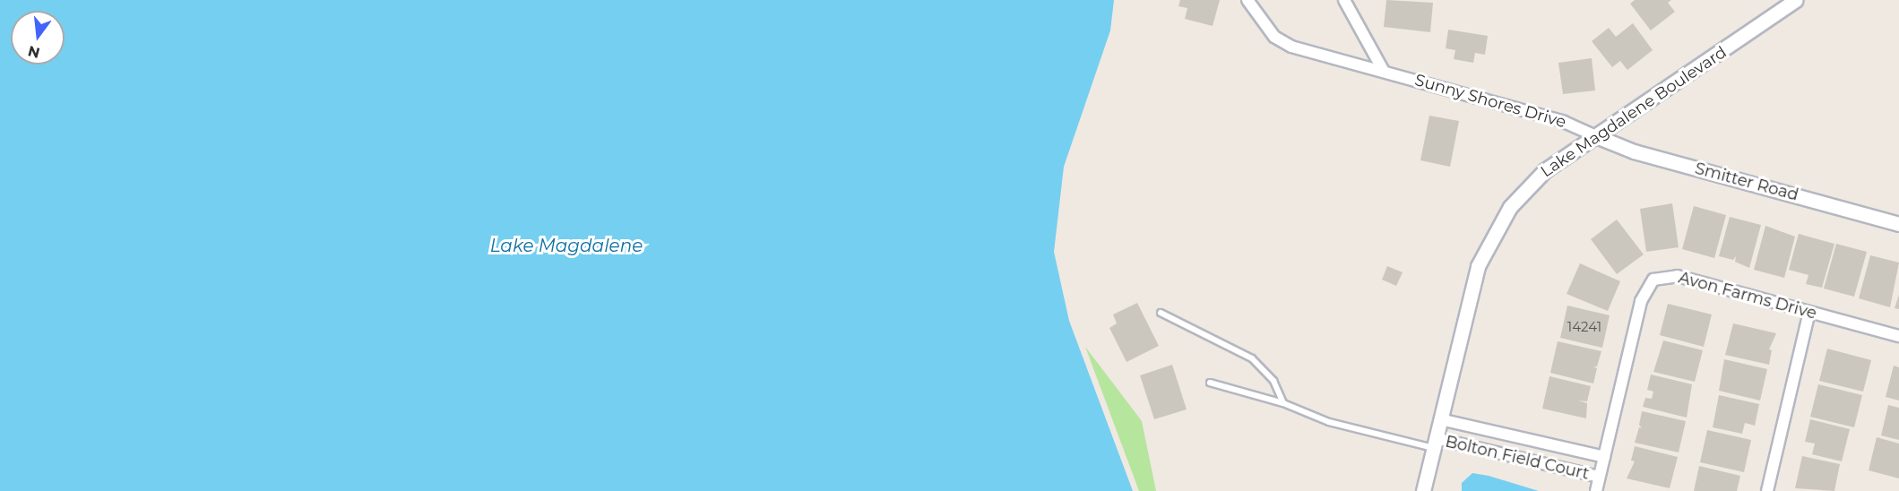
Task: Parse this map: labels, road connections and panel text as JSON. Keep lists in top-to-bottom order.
{
  "streets": {
    "street": [
      "Sunny Shores Drive",
      "Lake Magdalene Boulevard",
      "Smitter Road",
      "Avon Farms Drive",
      "Bolton Field Court"
    ]
  },
  "crossings": [
    ["Sunny Shores Drive", "Lake Magdalene Boulevard"],
    ["Sunny Shores Drive", "Smitter Road"],
    ["Lake Magdalene Boulevard", "Smitter Road"],
    ["Lake Magdalene Boulevard", "Bolton Field Court"],
    ["Avon Farms Drive", "Bolton Field Court"]
  ],
  "water": ["Lake Magdalene"],
  "house_numbers": ["14241"],
  "north": "bottom"
}
